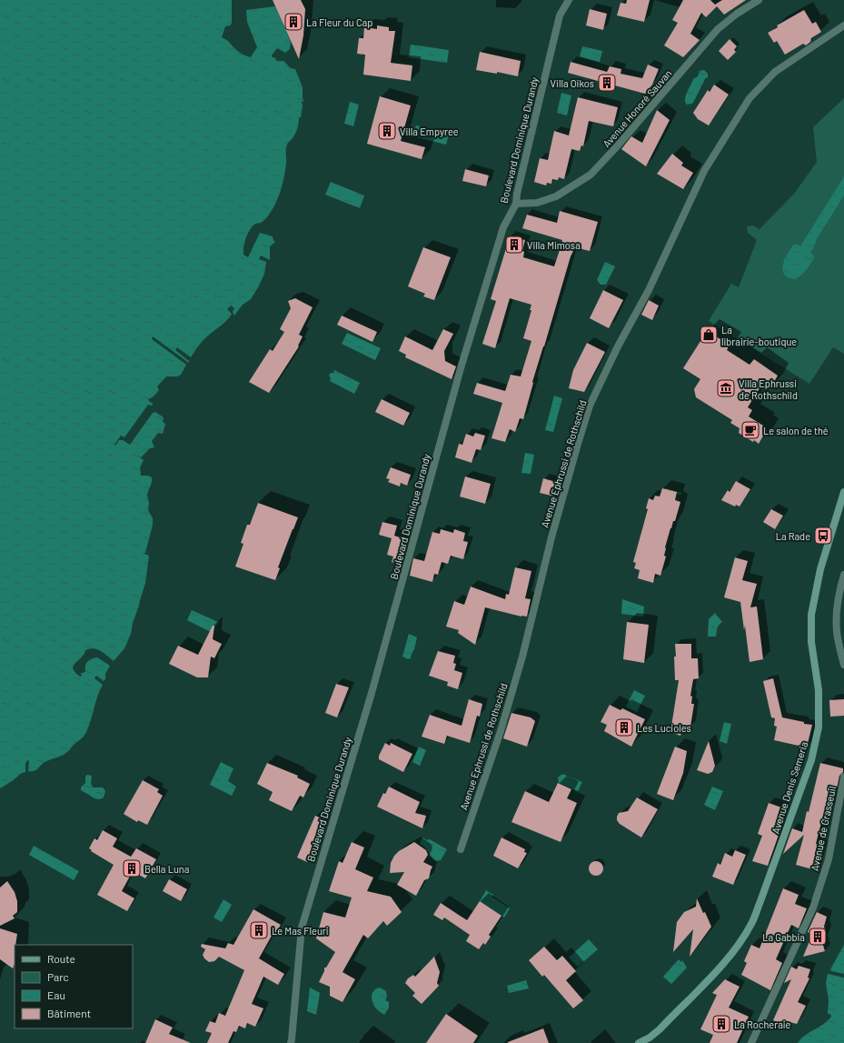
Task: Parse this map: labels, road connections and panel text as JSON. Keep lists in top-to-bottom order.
{
  "streets": {
    "main road": ["Avenue Denis Semeria"],
    "street": [
      "Avenue Honoré Sauvan",
      "Boulevard Dominique Durandy",
      "Avenue Ephrussi de Rothschild",
      "Avenue de Grasseuil"
    ]
  },
  "crossings": [
    ["Avenue Honoré Sauvan", "Boulevard Dominique Durandy"]
  ],
  "places": {
    "building": [
      "La Fleur du Cap",
      "Villa Oikos",
      "Villa Empyree",
      "Villa Mimosa",
      "Les Lucioles",
      "Bella Luna",
      "Le Mas Fleuri",
      "La Gabbia",
      "La Rocheraie"
    ],
    "shop": ["La librairie-boutique"],
    "museum": ["Villa Ephrussi de Rothschild"],
    "cafe": ["Le salon de thé"],
    "bus stop": ["La Rade"]
  },
  "legend": [
    "Route",
    "Parc",
    "Eau",
    "Bâtiment"
  ]
}
